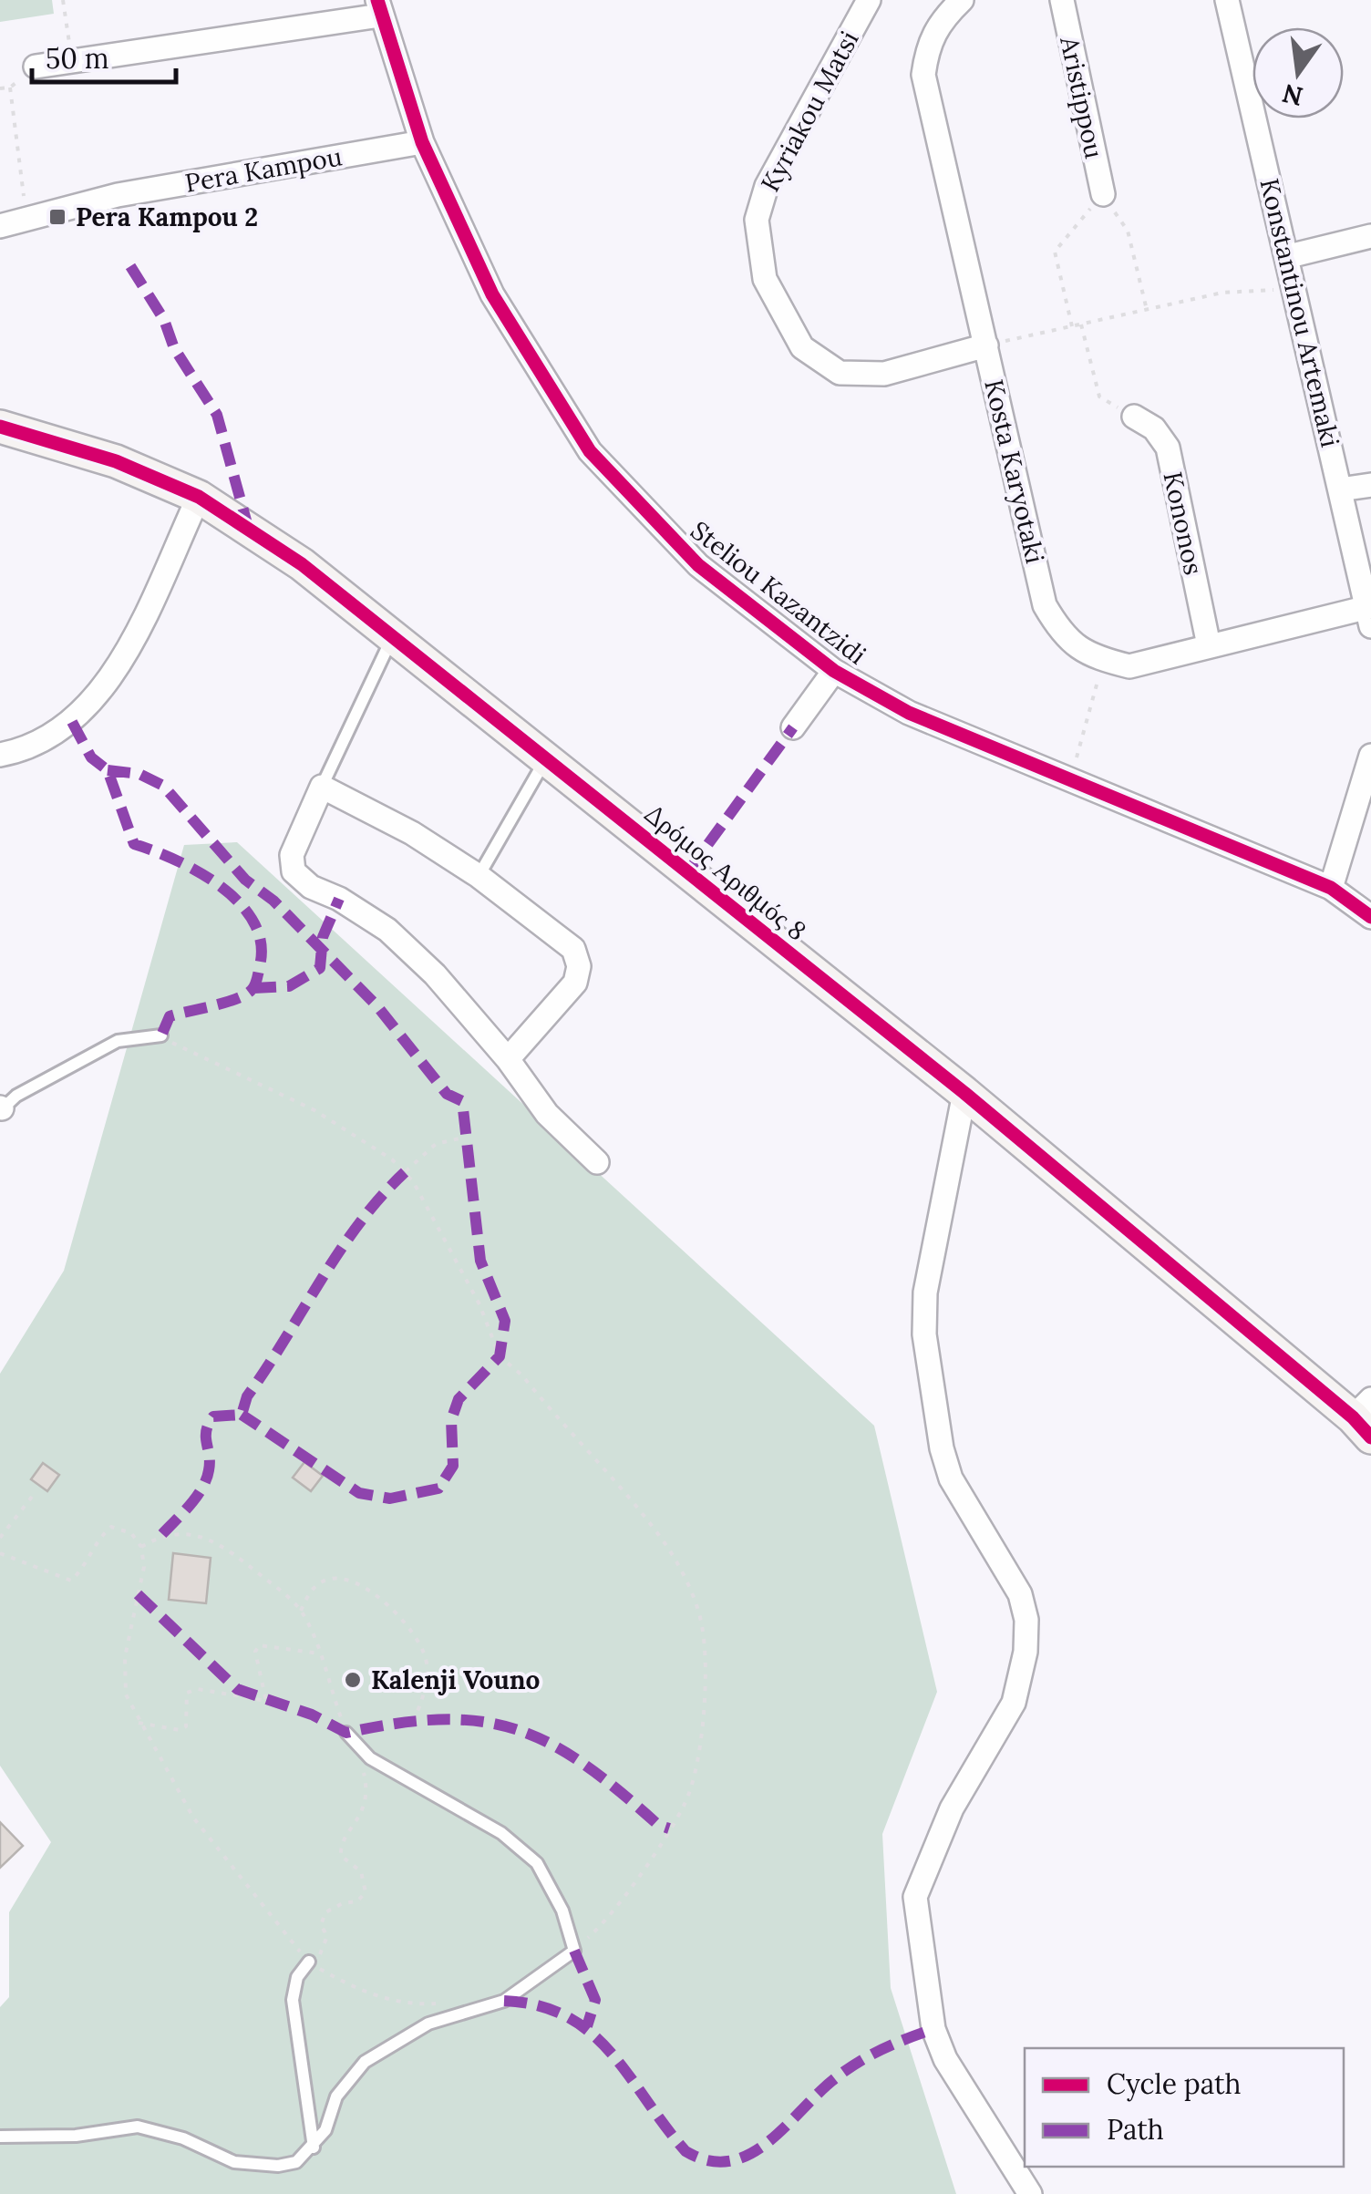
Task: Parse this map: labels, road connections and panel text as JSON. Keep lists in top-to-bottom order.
{
  "streets": {
    "street": [
      "Aristippou",
      "Kyriakou Matsi",
      "Pera Kampou",
      "Konstantinou Artemaki",
      "Kosta Karyotaki",
      "Kononos",
      "Steliou Kazantzidi",
      "Δρόμος Αριθμός 8"
    ]
  },
  "crossings": [
    ["Kyriakou Matsi", "Kosta Karyotaki"],
    ["Pera Kampou", "Steliou Kazantzidi"],
    ["Konstantinou Artemaki", "Kosta Karyotaki"],
    ["Kosta Karyotaki", "Kononos"]
  ],
  "places": {
    "transit": ["Pera Kampou 2"],
    "other": ["Kalenji Vouno"]
  },
  "legend": ["Cycle path", "Path"],
  "scale_bar": "50 m",
  "north": "bottom"
}
